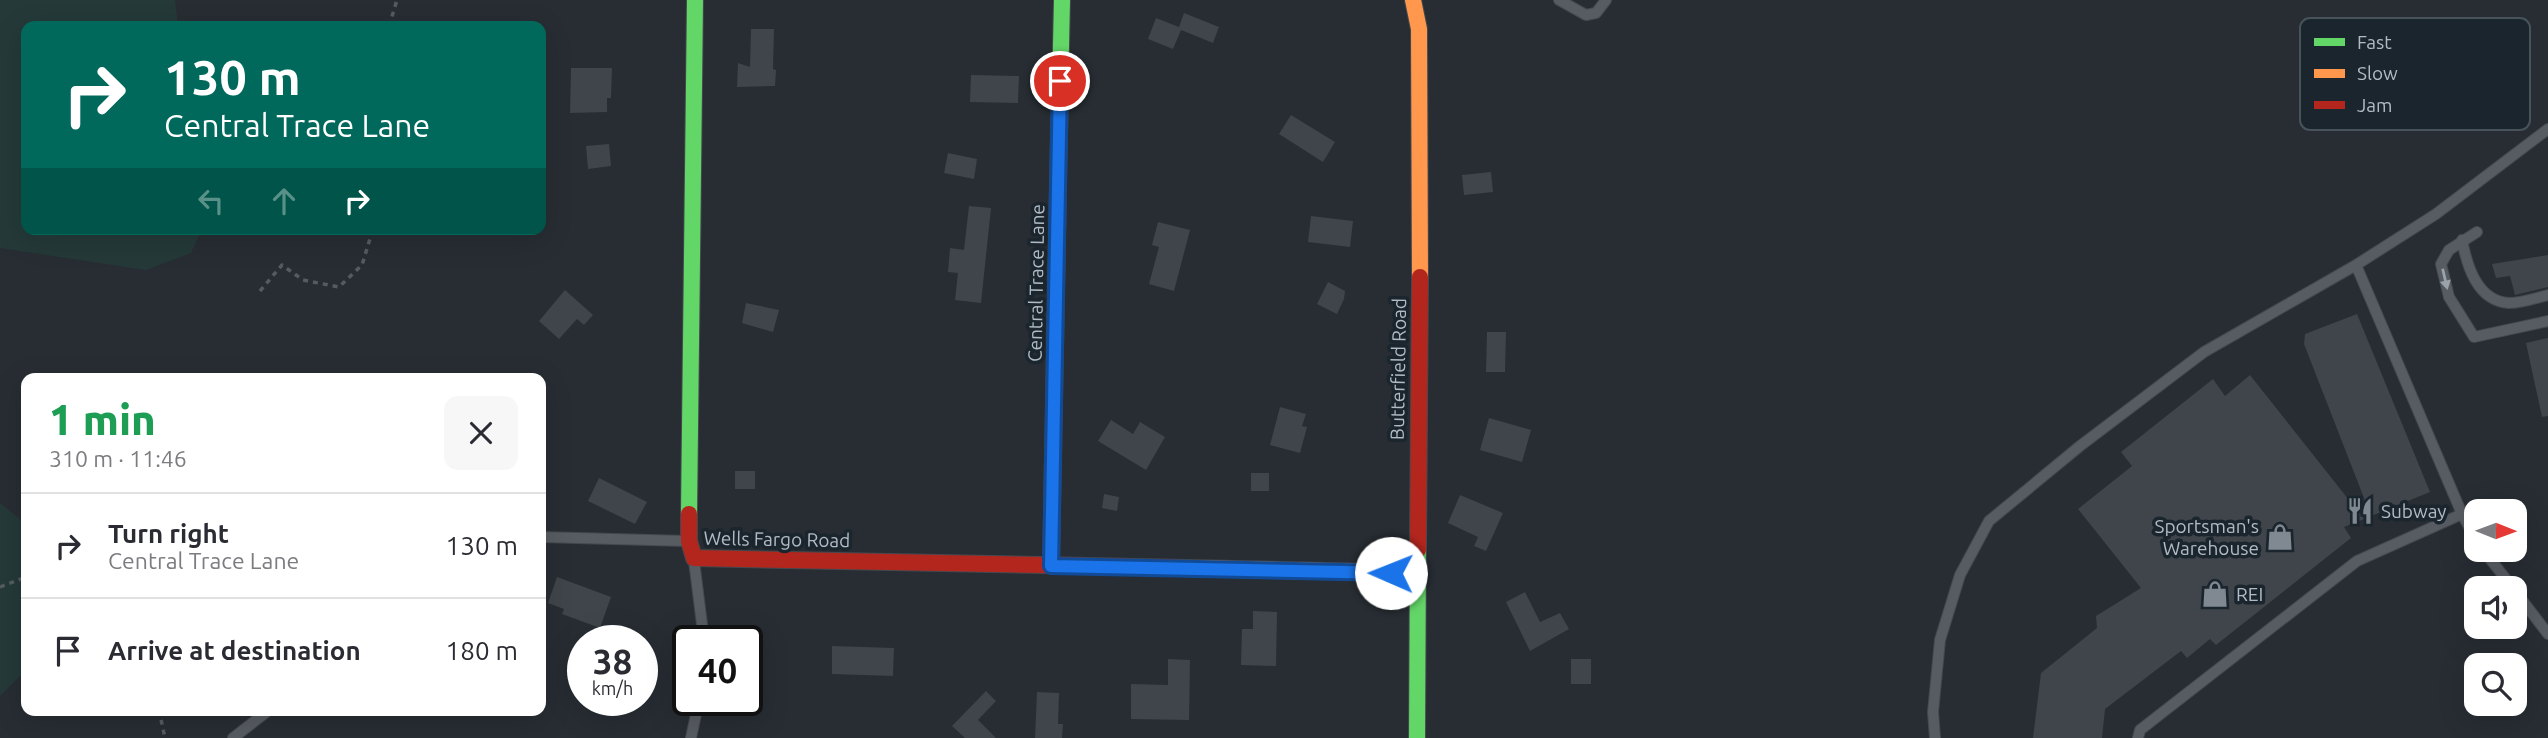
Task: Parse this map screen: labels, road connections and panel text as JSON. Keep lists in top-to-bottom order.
{
  "streets": {
    "street": ["Central Trace Lane", "Butterfield Road", "Wells Fargo Road"]
  },
  "crossings": [
    ["Central Trace Lane", "Wells Fargo Road"],
    ["Butterfield Road", "Wells Fargo Road"]
  ],
  "places": {
    "restaurant": ["Subway"],
    "shop": ["Sportsman's Warehouse", "REI"]
  },
  "legend": ["Fast", "Slow", "Jam"],
  "north": "right",
  "page": {
    "turn": ["130 m", "Central Trace Lane"],
    "heading": ["1 min", "310 m · 11:46"],
    "list": [
      {
        "name": "Turn right",
        "note": "Central Trace Lane",
        "value": "130 m"
      },
      {
        "name": "Arrive at destination",
        "value": "180 m"
      }
    ],
    "speed": "38 km/h",
    "limit": "40"
  }
}
